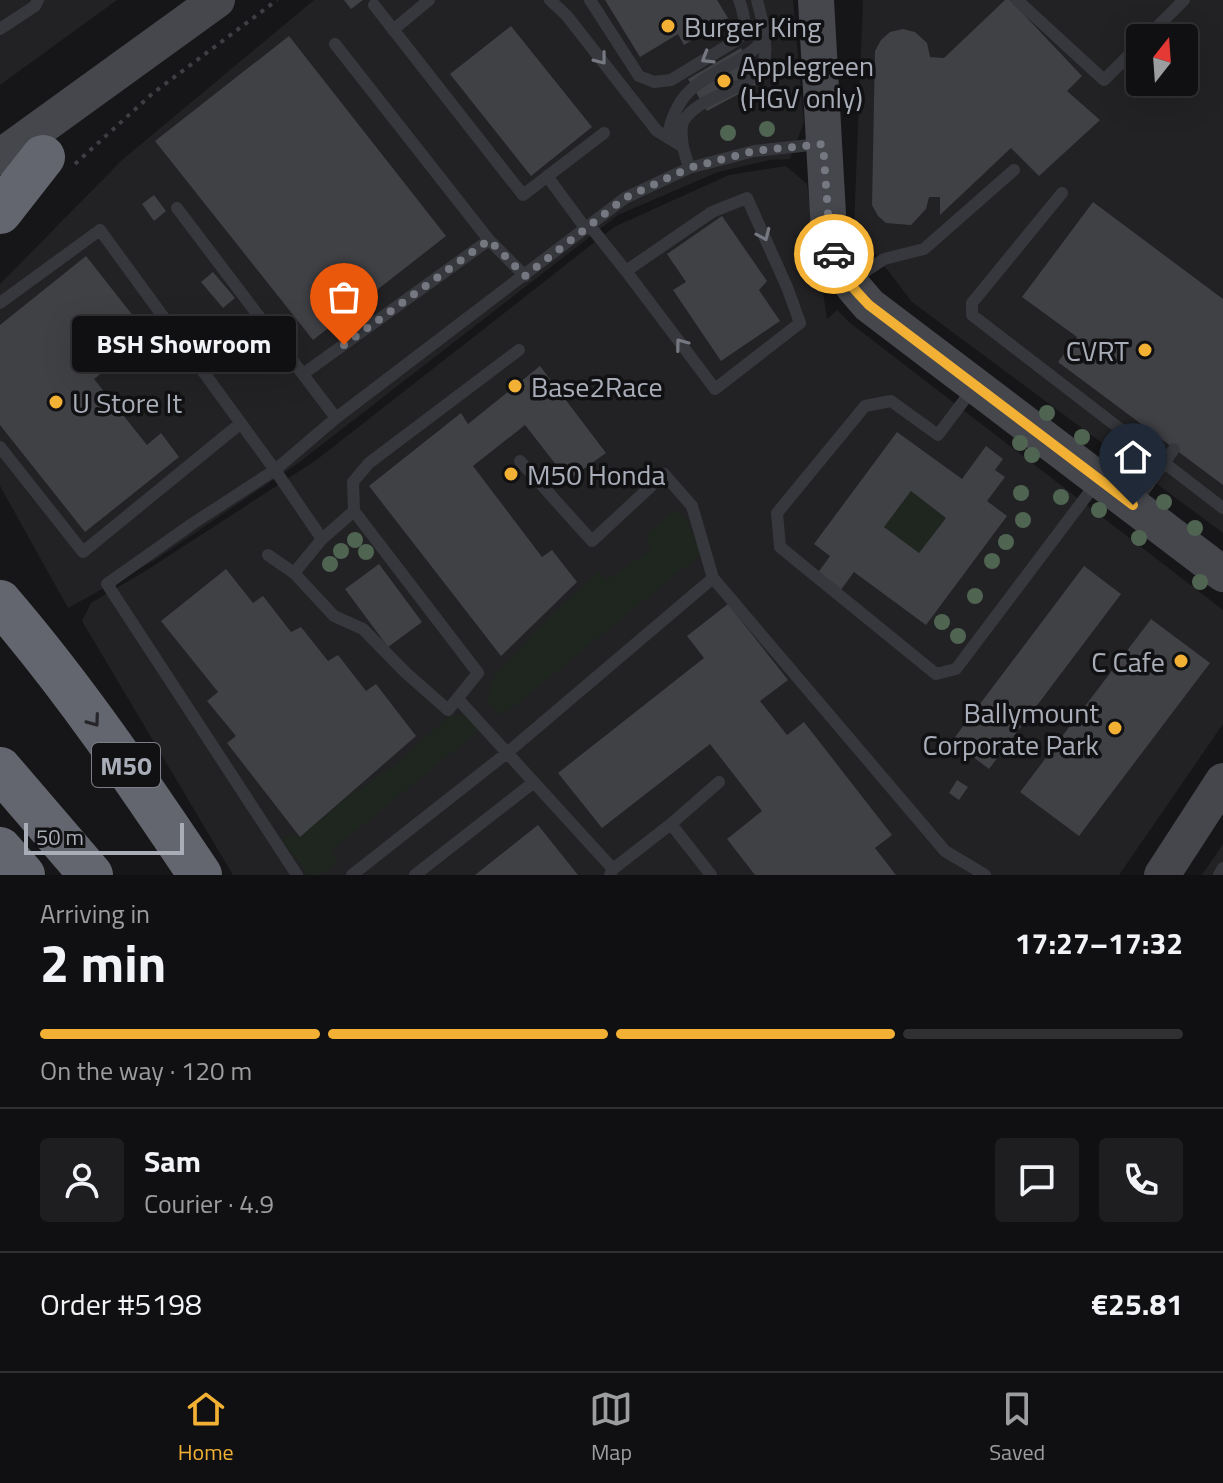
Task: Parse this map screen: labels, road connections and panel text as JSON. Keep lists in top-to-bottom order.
{
  "streets": {
    "highway": ["M50"]
  },
  "places": [
    "Burger King",
    "Applegreen (HGV only)",
    "BSH Showroom",
    "CVRT",
    "Base2Race",
    "U Store It",
    "M50 Honda",
    "C Cafe",
    "Ballymount Corporate Park"
  ],
  "scale_bar": "50 m",
  "north": "top",
  "page": {
    "bubble": "BSH Showroom",
    "scale": "50 m",
    "heading": ["2 min", "Arriving in", "17:27–17:32"],
    "panel": [
      "Sam",
      "Courier · 4.9",
      "Order #5198",
      "€25.81"
    ],
    "bar": "On the way · 120 m",
    "tabs": ["Home", "Map", "Saved"]
  }
}
